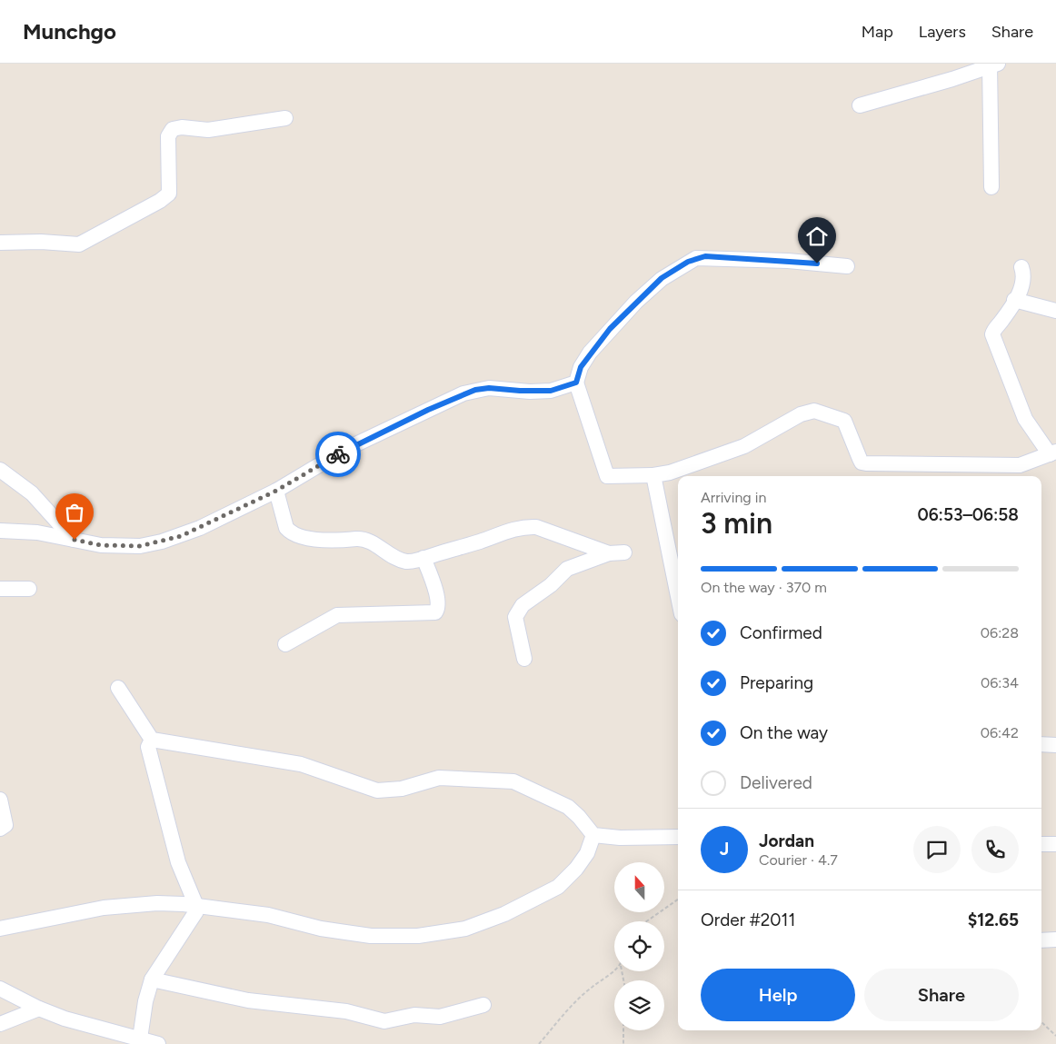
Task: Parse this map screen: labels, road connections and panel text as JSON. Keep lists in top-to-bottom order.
{
  "north": "top",
  "page": {
    "header": "Munchgo",
    "nav": ["Map", "Layers", "Share"],
    "heading": ["3 min", "Arriving in", "06:53–06:58"],
    "panel": [
      "Jordan",
      "Courier · 4.7",
      "Order #2011",
      "$12.65"
    ],
    "bar": "On the way · 370 m",
    "list": [
      ["Confirmed", "06:28"],
      ["Preparing", "06:34"],
      ["On the way", "06:42"],
      "Delivered"
    ],
    "round": "J",
    "buttons": ["Help", "Share"]
  }
}
